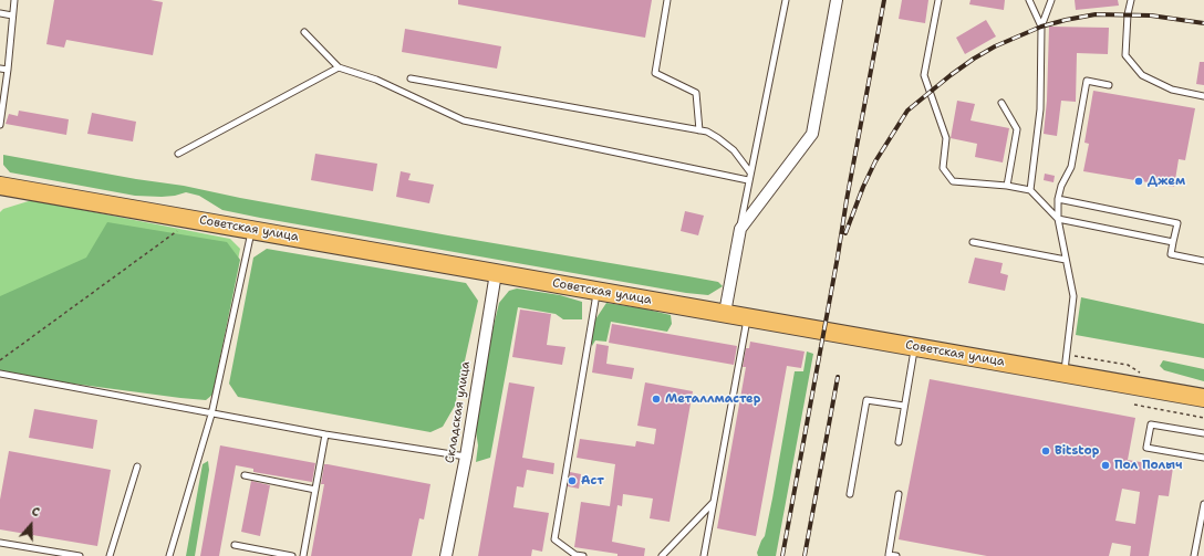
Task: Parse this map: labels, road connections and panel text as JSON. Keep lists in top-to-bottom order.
{
  "streets": {
    "main road": ["Советская улица"],
    "street": ["Складская улица"]
  },
  "crossings": [
    ["Советская улица", "Складская улица"]
  ],
  "places": [
    "Джем",
    "Металлмастер",
    "Bitstop",
    "Пол Полыч",
    "Аст"
  ],
  "north": "top"
}
